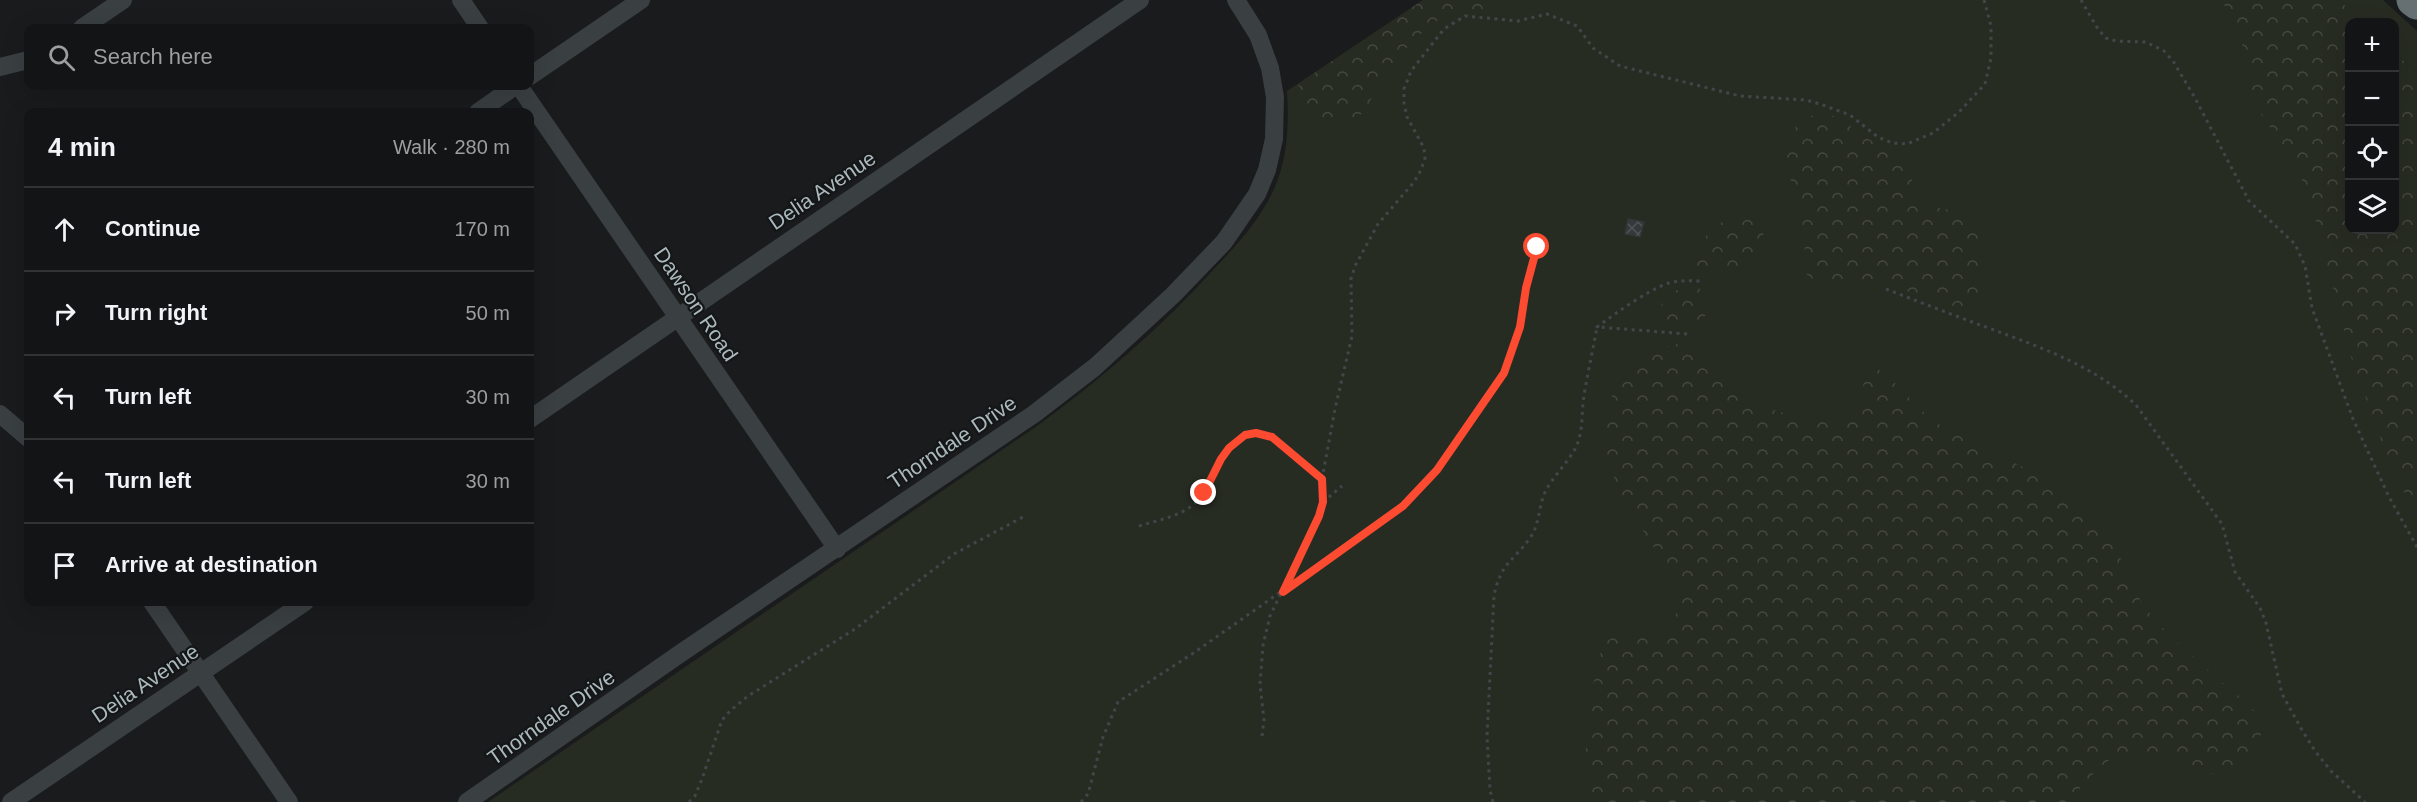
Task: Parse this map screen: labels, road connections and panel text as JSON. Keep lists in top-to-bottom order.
{
  "streets": {
    "street": ["Delia Avenue", "Dawson Road", "Thorndale Drive"]
  },
  "crossings": [
    ["Delia Avenue", "Dawson Road"],
    ["Dawson Road", "Thorndale Drive"]
  ],
  "page": {
    "map_buttons": ["+", "−"],
    "search": "Search here",
    "heading": ["4 min", "Walk · 280 m"],
    "list": [
      ["Continue", "170 m"],
      ["Turn right", "50 m"],
      ["Turn left", "30 m"],
      ["Turn left", "30 m"],
      "Arrive at destination"
    ]
  }
}
